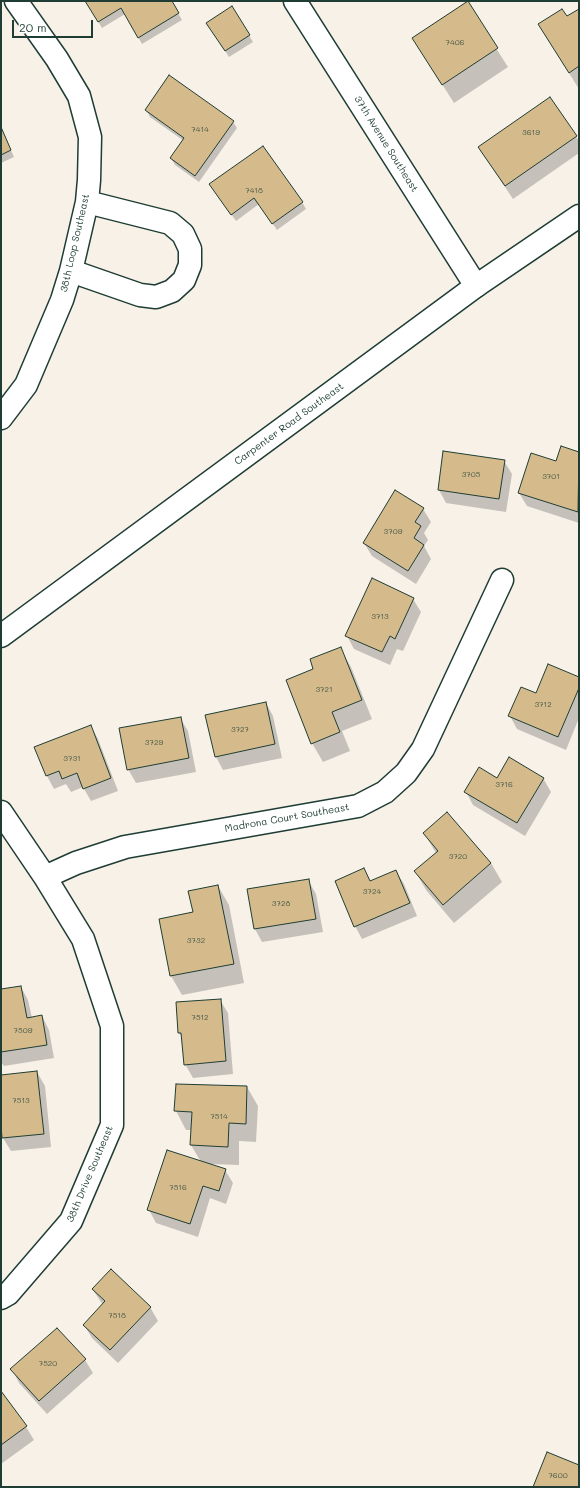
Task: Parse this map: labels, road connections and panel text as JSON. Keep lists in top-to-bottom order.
{
  "streets": {
    "street": [
      "37th Avenue Southeast",
      "38th Loop Southeast",
      "Carpenter Road Southeast",
      "Madrona Court Southeast",
      "38th Drive Southeast"
    ]
  },
  "crossings": [
    ["37th Avenue Southeast", "Carpenter Road Southeast"],
    ["Madrona Court Southeast", "38th Drive Southeast"]
  ],
  "house_numbers": [
    "7406",
    "7414",
    "3619",
    "7418",
    "3705",
    "3701",
    "3709",
    "3713",
    "3721",
    "3712",
    "3727",
    "3729",
    "3731",
    "3716",
    "3720",
    "3724",
    "3728",
    "3732",
    "7512",
    "7509",
    "7513",
    "7514",
    "7516",
    "7518",
    "7520",
    "7600"
  ],
  "scale_bar": "20 m"
}
